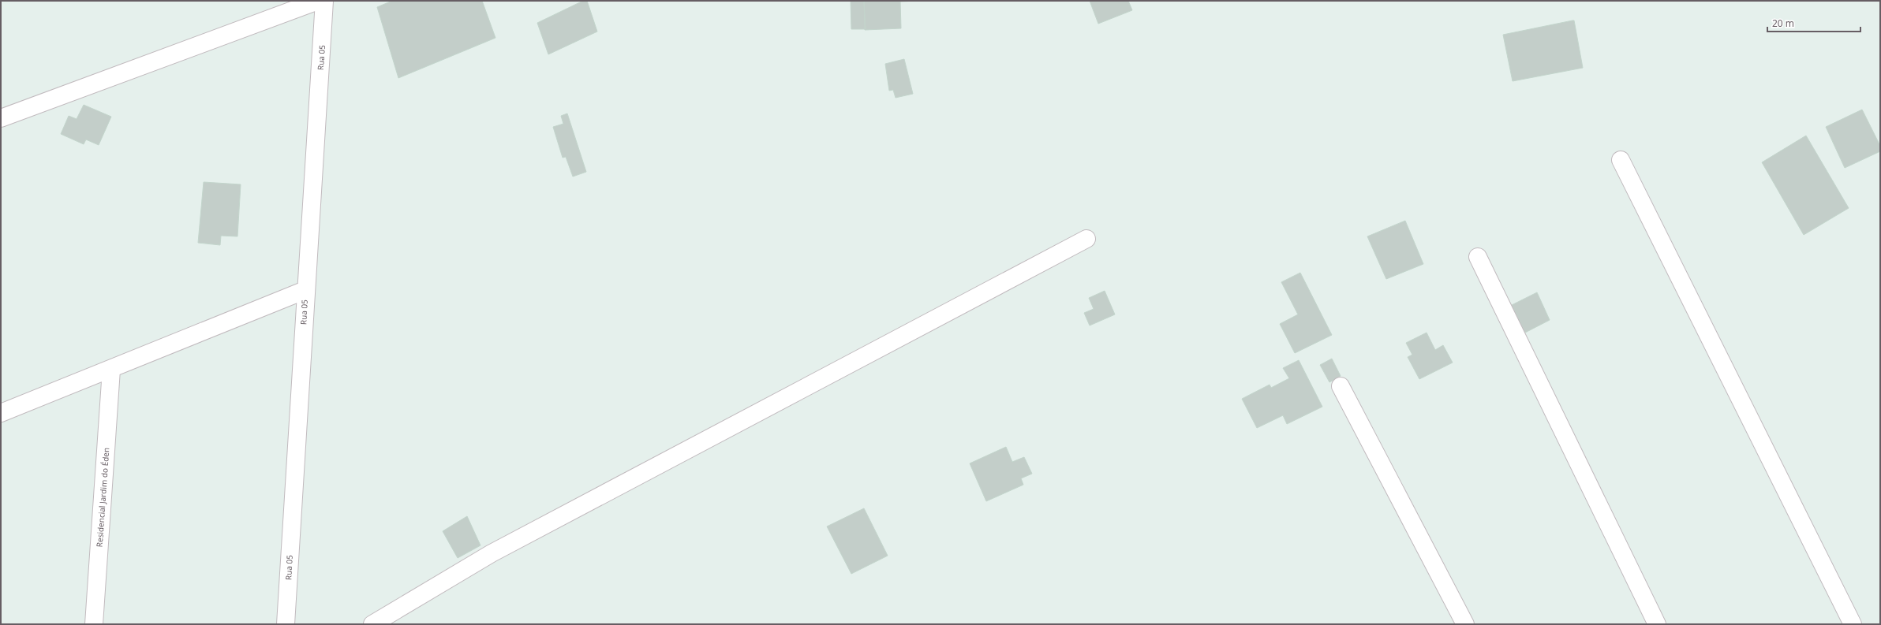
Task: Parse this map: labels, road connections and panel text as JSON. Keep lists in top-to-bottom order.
{
  "streets": {
    "street": ["Rua 05", "Residencial Jardim do Éden"]
  },
  "scale_bar": "20 m"
}
